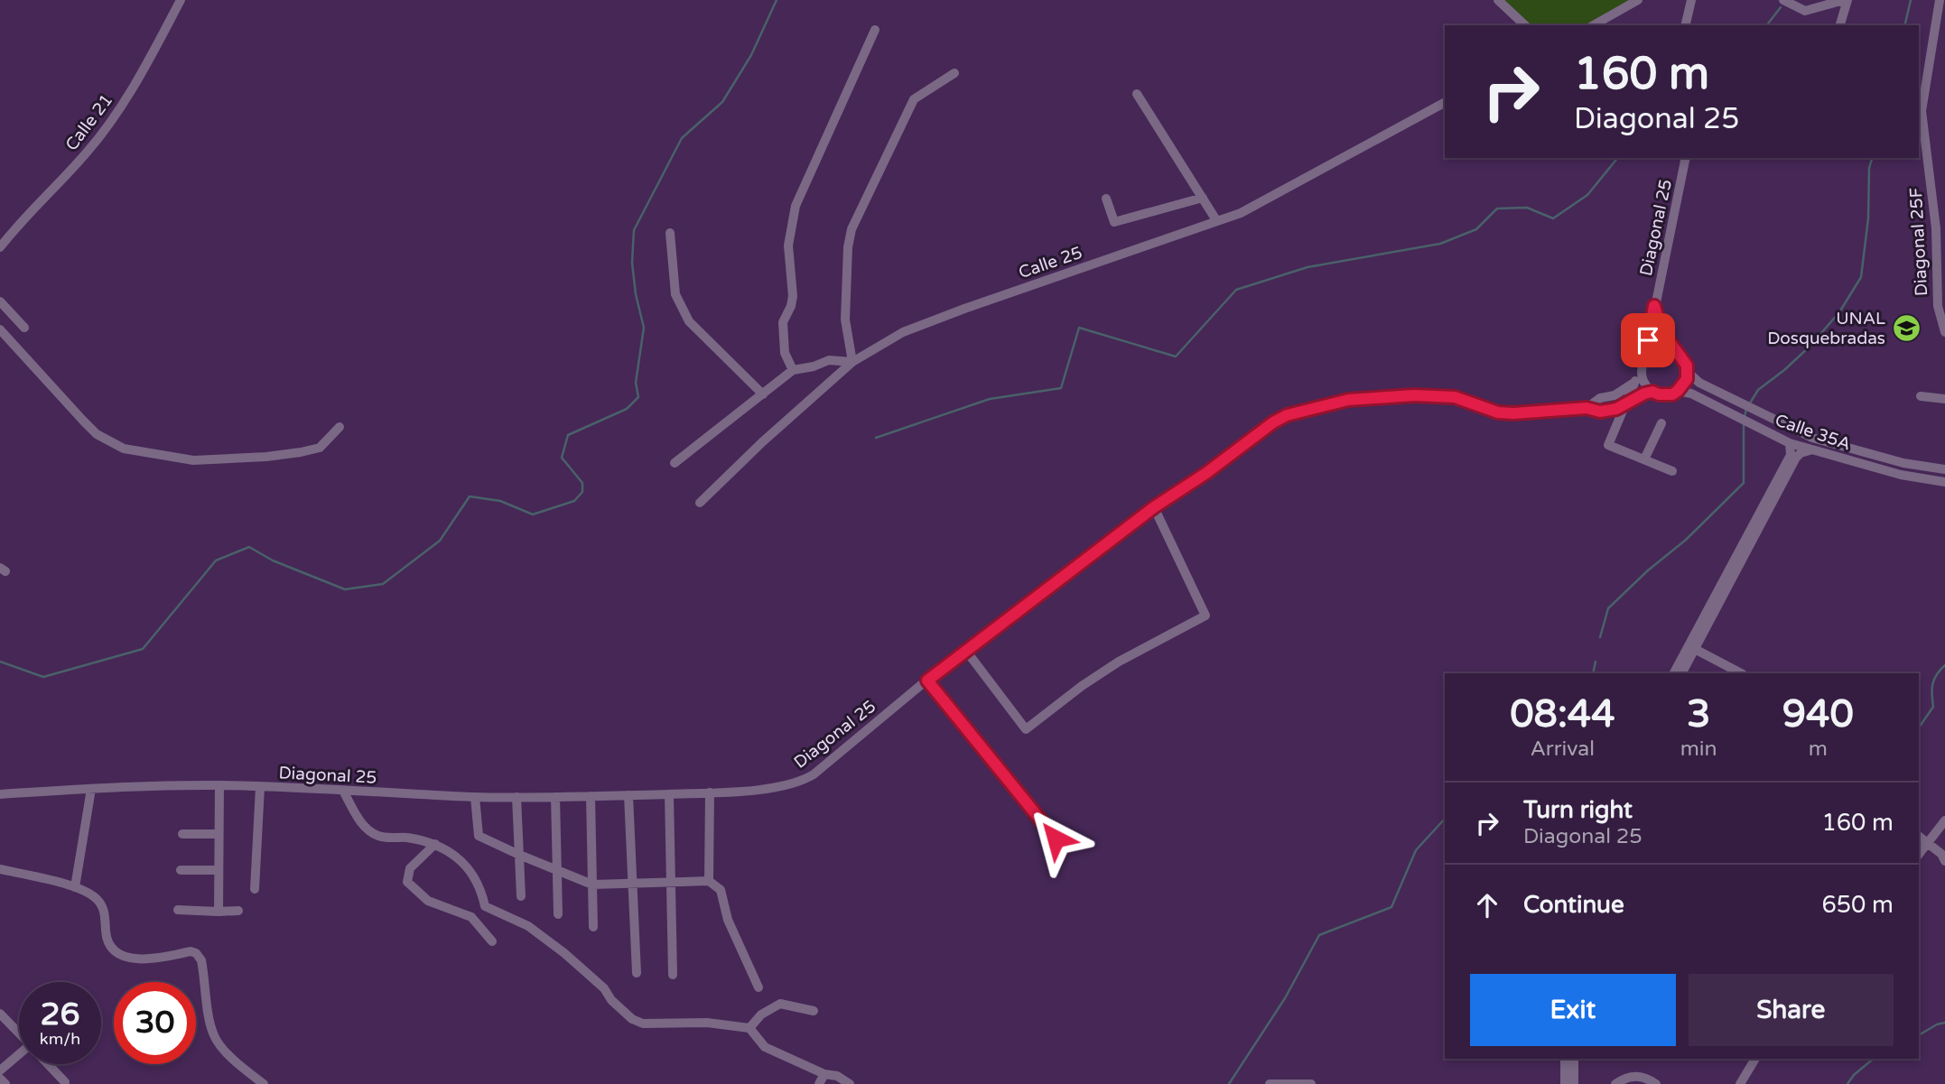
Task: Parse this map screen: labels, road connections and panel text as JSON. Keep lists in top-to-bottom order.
{
  "streets": {
    "street": [
      "Calle 21",
      "Diagonal 25",
      "Diagonal 25F",
      "Calle 25",
      "Calle 35A"
    ]
  },
  "crossings": [
    ["Diagonal 25", "Calle 35A"]
  ],
  "places": {
    "school or university": ["UNAL Dosquebradas"]
  },
  "page": {
    "turn": ["160 m", "Diagonal 25"],
    "eta": [
      "08:44",
      "Arrival",
      "3",
      "min",
      "940",
      "m"
    ],
    "list": [
      {
        "name": "Turn right",
        "note": "Diagonal 25",
        "value": "160 m"
      },
      {
        "name": "Continue",
        "value": "650 m"
      }
    ],
    "buttons": ["Exit", "Share"],
    "speed": "26 km/h",
    "limit": "30"
  }
}
